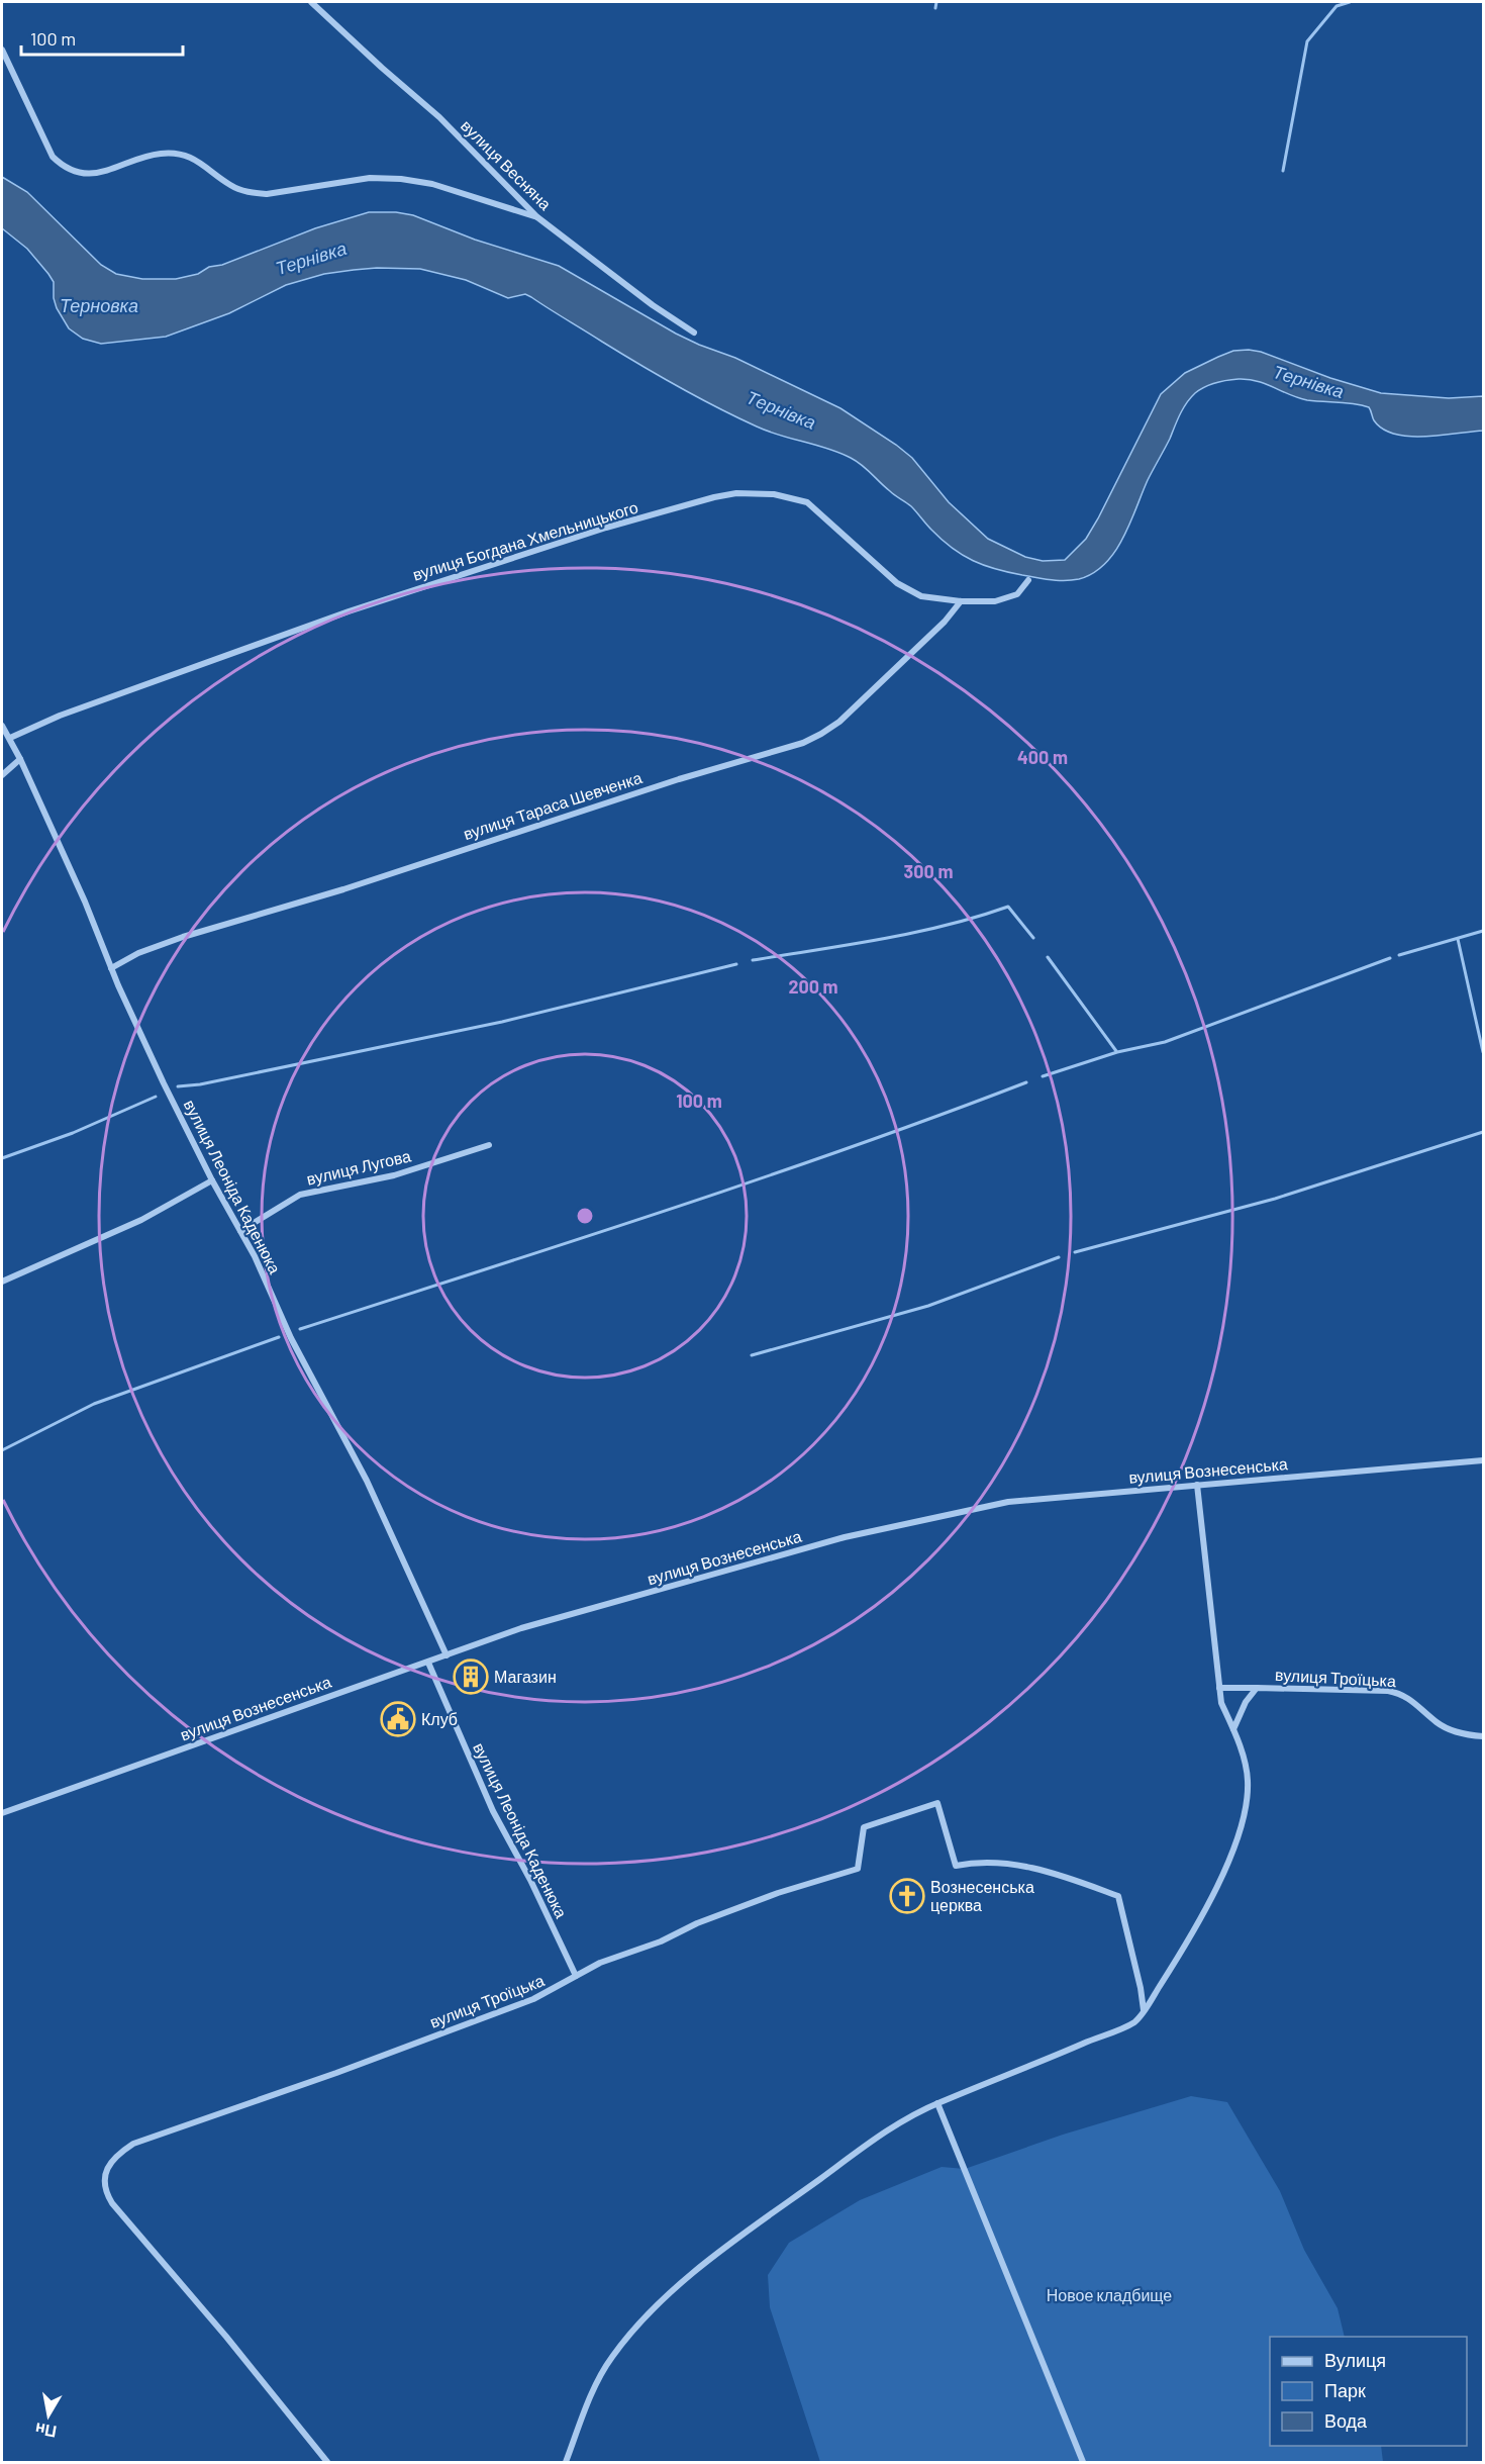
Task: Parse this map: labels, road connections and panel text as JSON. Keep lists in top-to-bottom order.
{
  "streets": {
    "street": [
      "вулиця Весняна",
      "вулиця Богдана Хмельницького",
      "вулиця Тараса Шевченка",
      "вулиця Лугова",
      "вулиця Леоніда Каденюка",
      "вулиця Вознесенська",
      "вулиця Троїцька"
    ]
  },
  "crossings": [
    ["вулиця Богдана Хмельницького", "вулиця Тараса Шевченка"],
    ["вулиця Богдана Хмельницького", "вулиця Леоніда Каденюка"],
    ["вулиця Тараса Шевченка", "вулиця Леоніда Каденюка"],
    ["вулиця Лугова", "вулиця Леоніда Каденюка"],
    ["вулиця Леоніда Каденюка", "вулиця Вознесенська"],
    ["вулиця Леоніда Каденюка", "вулиця Троїцька"]
  ],
  "water": ["Тернівка", "Терновка"],
  "parks": ["Новое кладбище"],
  "places": {
    "building": ["Магазин"],
    "public building": ["Клуб"],
    "church": ["Вознесенська церква"]
  },
  "legend": ["Вулиця", "Парк", "Вода"],
  "scale_bar": "100 m",
  "north": "bottom",
  "rings": [
    "400 m",
    "300 m",
    "200 m",
    "100 m"
  ]
}
